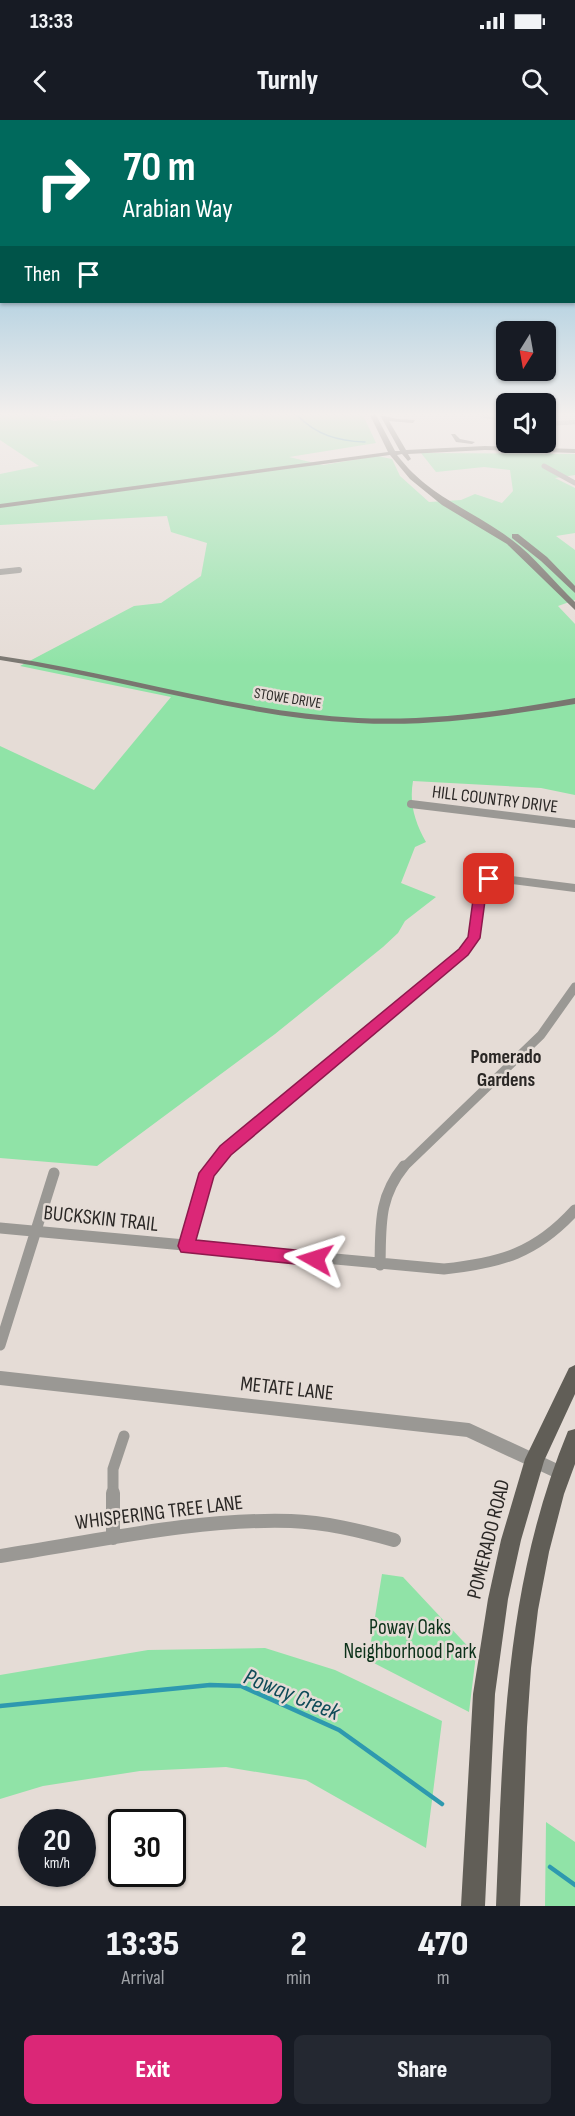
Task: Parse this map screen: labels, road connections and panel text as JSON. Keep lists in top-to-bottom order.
{
  "streets": {
    "main road": ["STOWE DRIVE", "POMERADO ROAD"],
    "street": [
      "HILL COUNTRY DRIVE",
      "BUCKSKIN TRAIL",
      "METATE LANE",
      "WHISPERING TREE LANE"
    ]
  },
  "crossings": [
    ["METATE LANE", "POMERADO ROAD"]
  ],
  "districts": ["Pomerado Gardens"],
  "water": ["Poway Creek"],
  "parks": ["Poway Oaks Neighborhood Park"],
  "north": "bottom",
  "page": {
    "status": "13:33",
    "header": "Turnly",
    "turn": ["70 m", "Arabian Way"],
    "then": "Then",
    "speed": "20 km/h",
    "limit": "30",
    "eta": [
      "13:35",
      "Arrival",
      "2",
      "min",
      "470",
      "m"
    ],
    "buttons": ["Exit", "Share"]
  }
}
